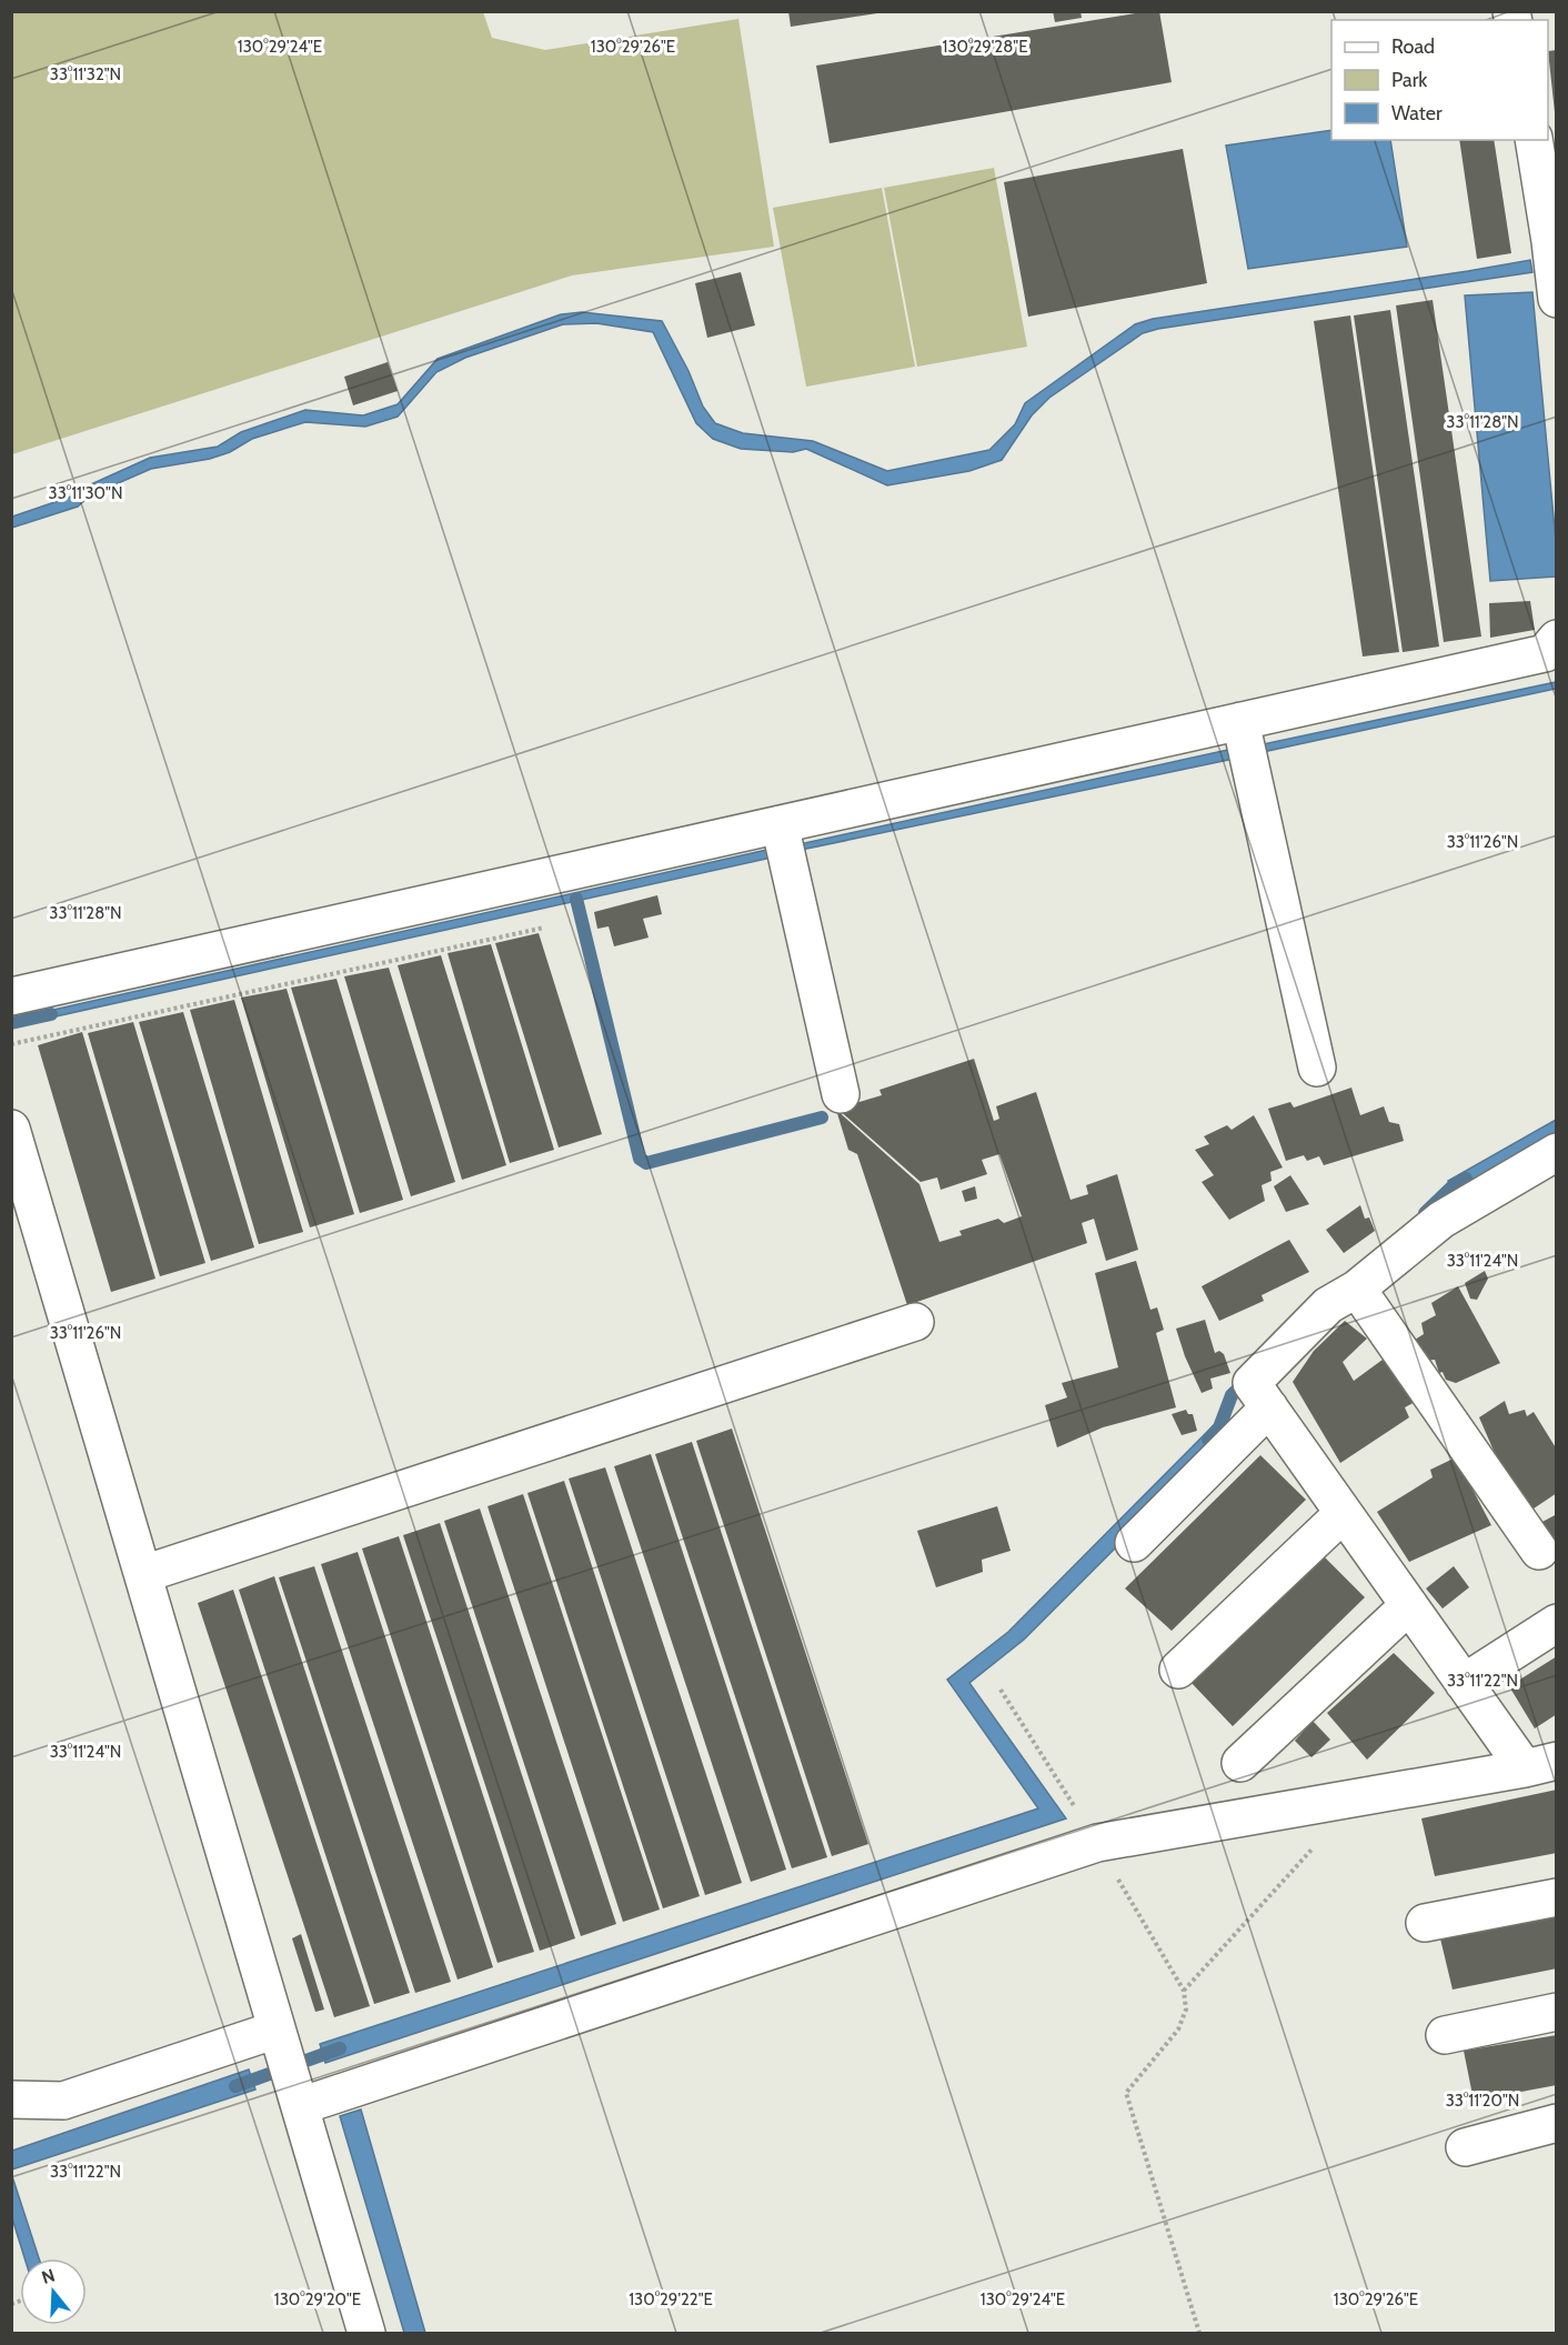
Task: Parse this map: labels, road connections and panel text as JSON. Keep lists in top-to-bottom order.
{
  "legend": ["Road", "Park", "Water"],
  "north": "top",
  "coordinates": [
    "130°29'24\"E",
    "130°29'26\"E",
    "130°29'28\"E",
    "33°11'32\"N",
    "33°11'28\"N",
    "33°11'30\"N",
    "33°11'26\"N",
    "33°11'24\"N",
    "33°11'22\"N",
    "33°11'20\"N",
    "130°29'20\"E",
    "130°29'22\"E"
  ]
}
